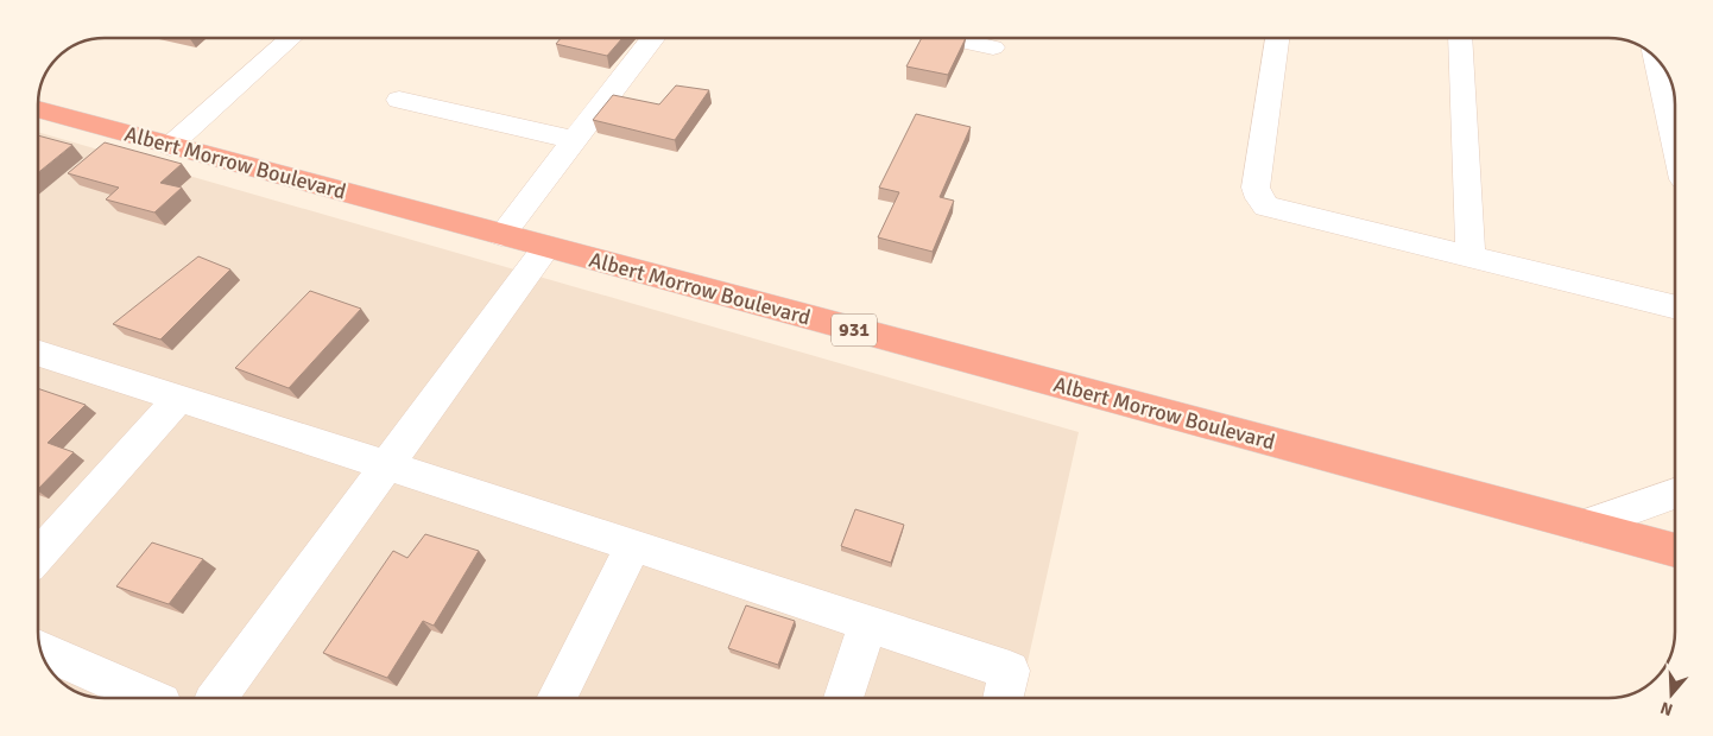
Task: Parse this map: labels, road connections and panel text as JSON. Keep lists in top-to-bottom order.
{
  "streets": {
    "highway": ["Albert Morrow Boulevard", "931"]
  },
  "north": "bottom"
}
